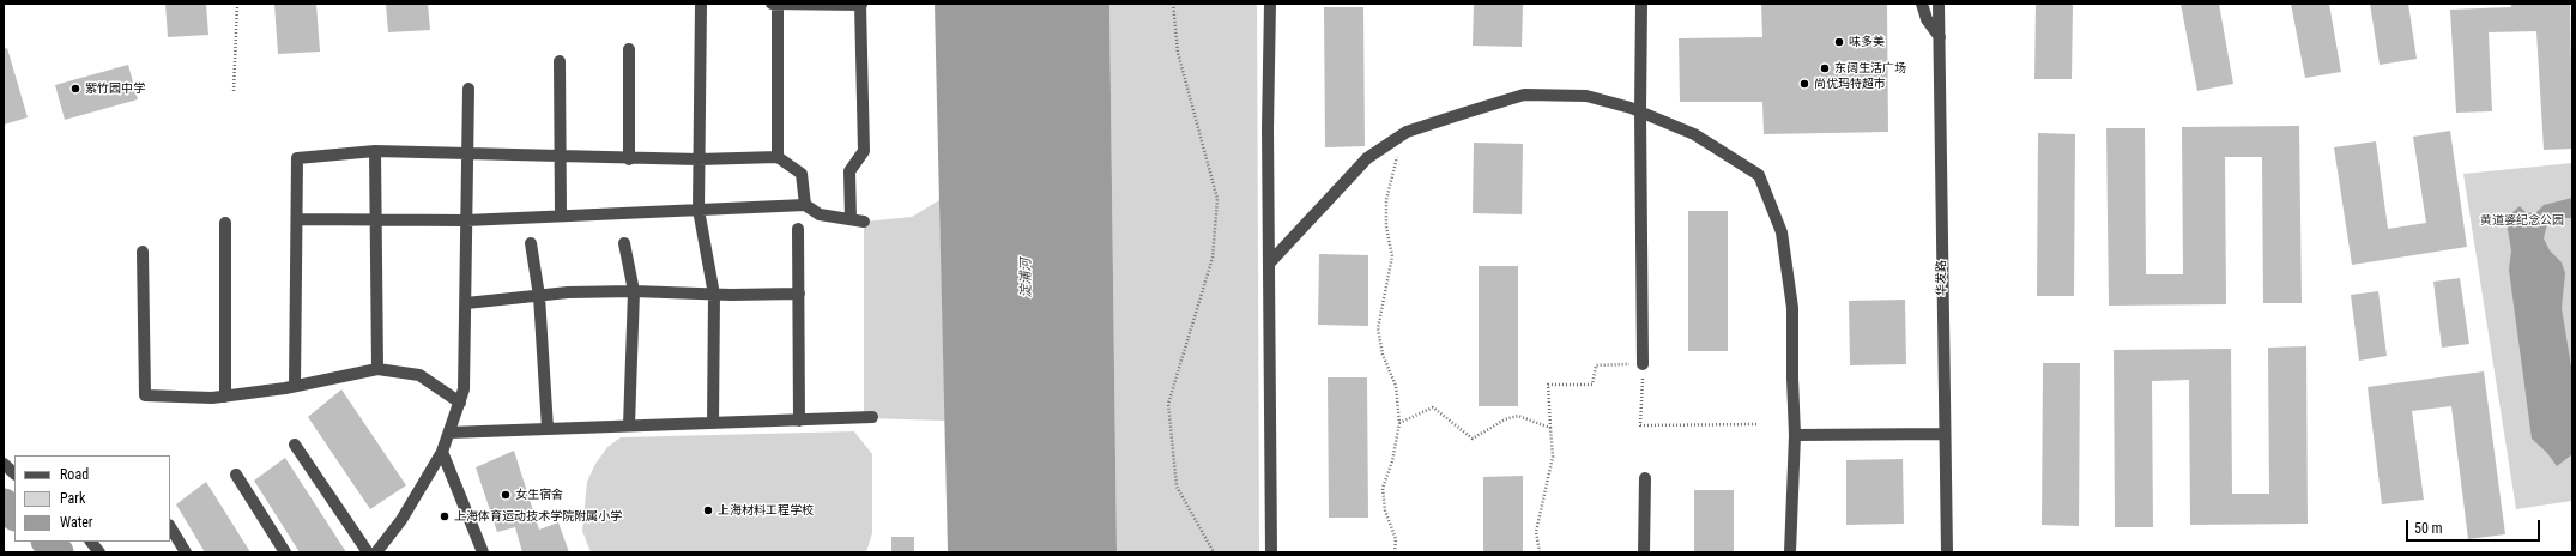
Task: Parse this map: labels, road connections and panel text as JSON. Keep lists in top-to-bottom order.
{
  "streets": {
    "street": ["华发路"]
  },
  "water": ["淀浦河"],
  "parks": ["黄道婆纪念公园"],
  "places": [
    "味多美",
    "东阔生活广场",
    "尚优玛特超市",
    "紫竹园中学",
    "女生宿舍",
    "上海材料工程学校",
    "上海体育运动技术学院附属小学"
  ],
  "legend": ["Road", "Park", "Water"],
  "scale_bar": "50 m"
}
